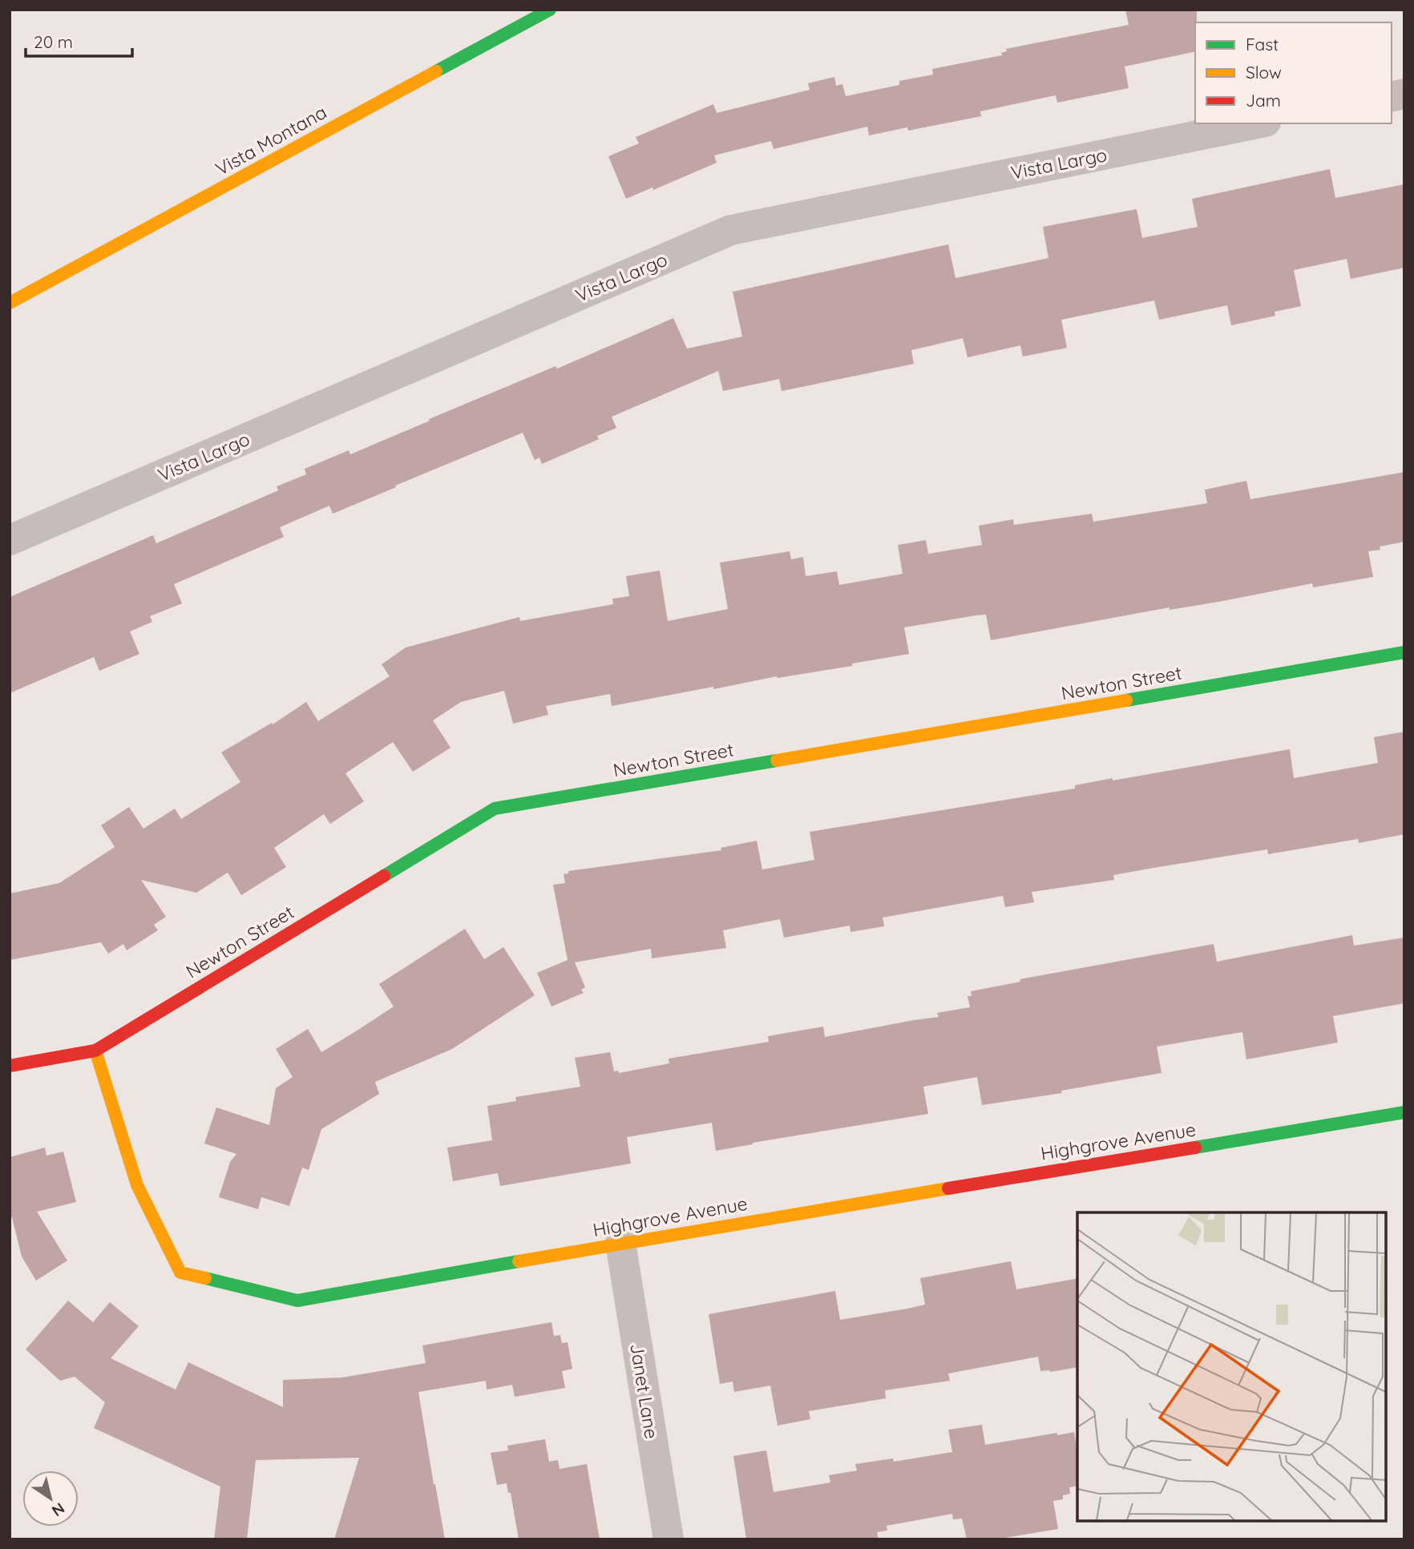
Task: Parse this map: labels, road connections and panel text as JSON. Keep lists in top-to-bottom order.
{
  "streets": {
    "street": [
      "Vista Montana",
      "Vista Largo",
      "Newton Street",
      "Highgrove Avenue",
      "Janet Lane"
    ]
  },
  "crossings": [
    ["Newton Street", "Highgrove Avenue"],
    ["Highgrove Avenue", "Janet Lane"]
  ],
  "legend": ["Fast", "Slow", "Jam"],
  "scale_bar": "20 m",
  "north": "bottom right"
}
